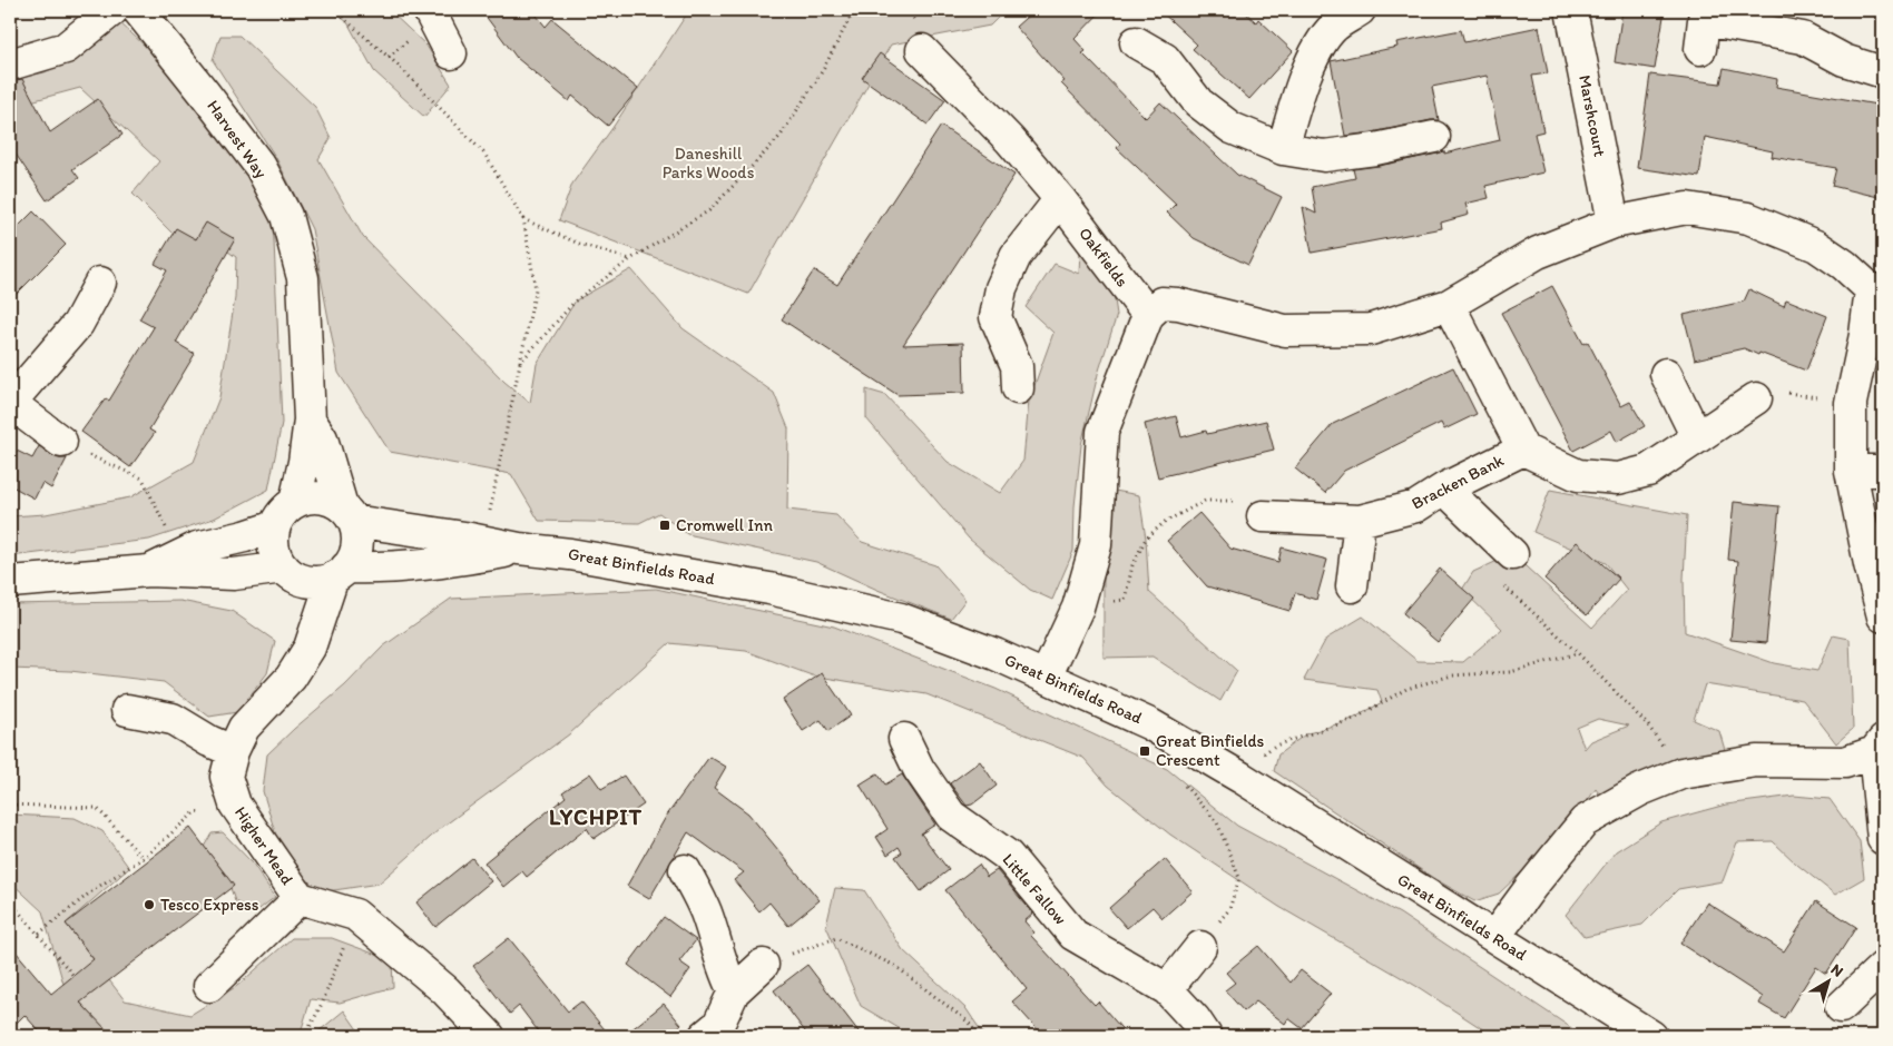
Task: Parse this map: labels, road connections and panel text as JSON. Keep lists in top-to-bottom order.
{
  "streets": {
    "street": [
      "Marshcourt",
      "Harvest Way",
      "Oakfields",
      "Bracken Bank",
      "Great Binfields Road",
      "Higher Mead",
      "Little Fallow"
    ]
  },
  "crossings": [
    ["Harvest Way", "Great Binfields Road"],
    ["Harvest Way", "Higher Mead"],
    ["Great Binfields Road", "Higher Mead"]
  ],
  "districts": ["LYCHPIT"],
  "parks": ["Daneshill Parks Woods"],
  "places": {
    "transit": ["Cromwell Inn", "Great Binfields Crescent"],
    "other": ["Tesco Express"]
  },
  "north": "top right"
}
